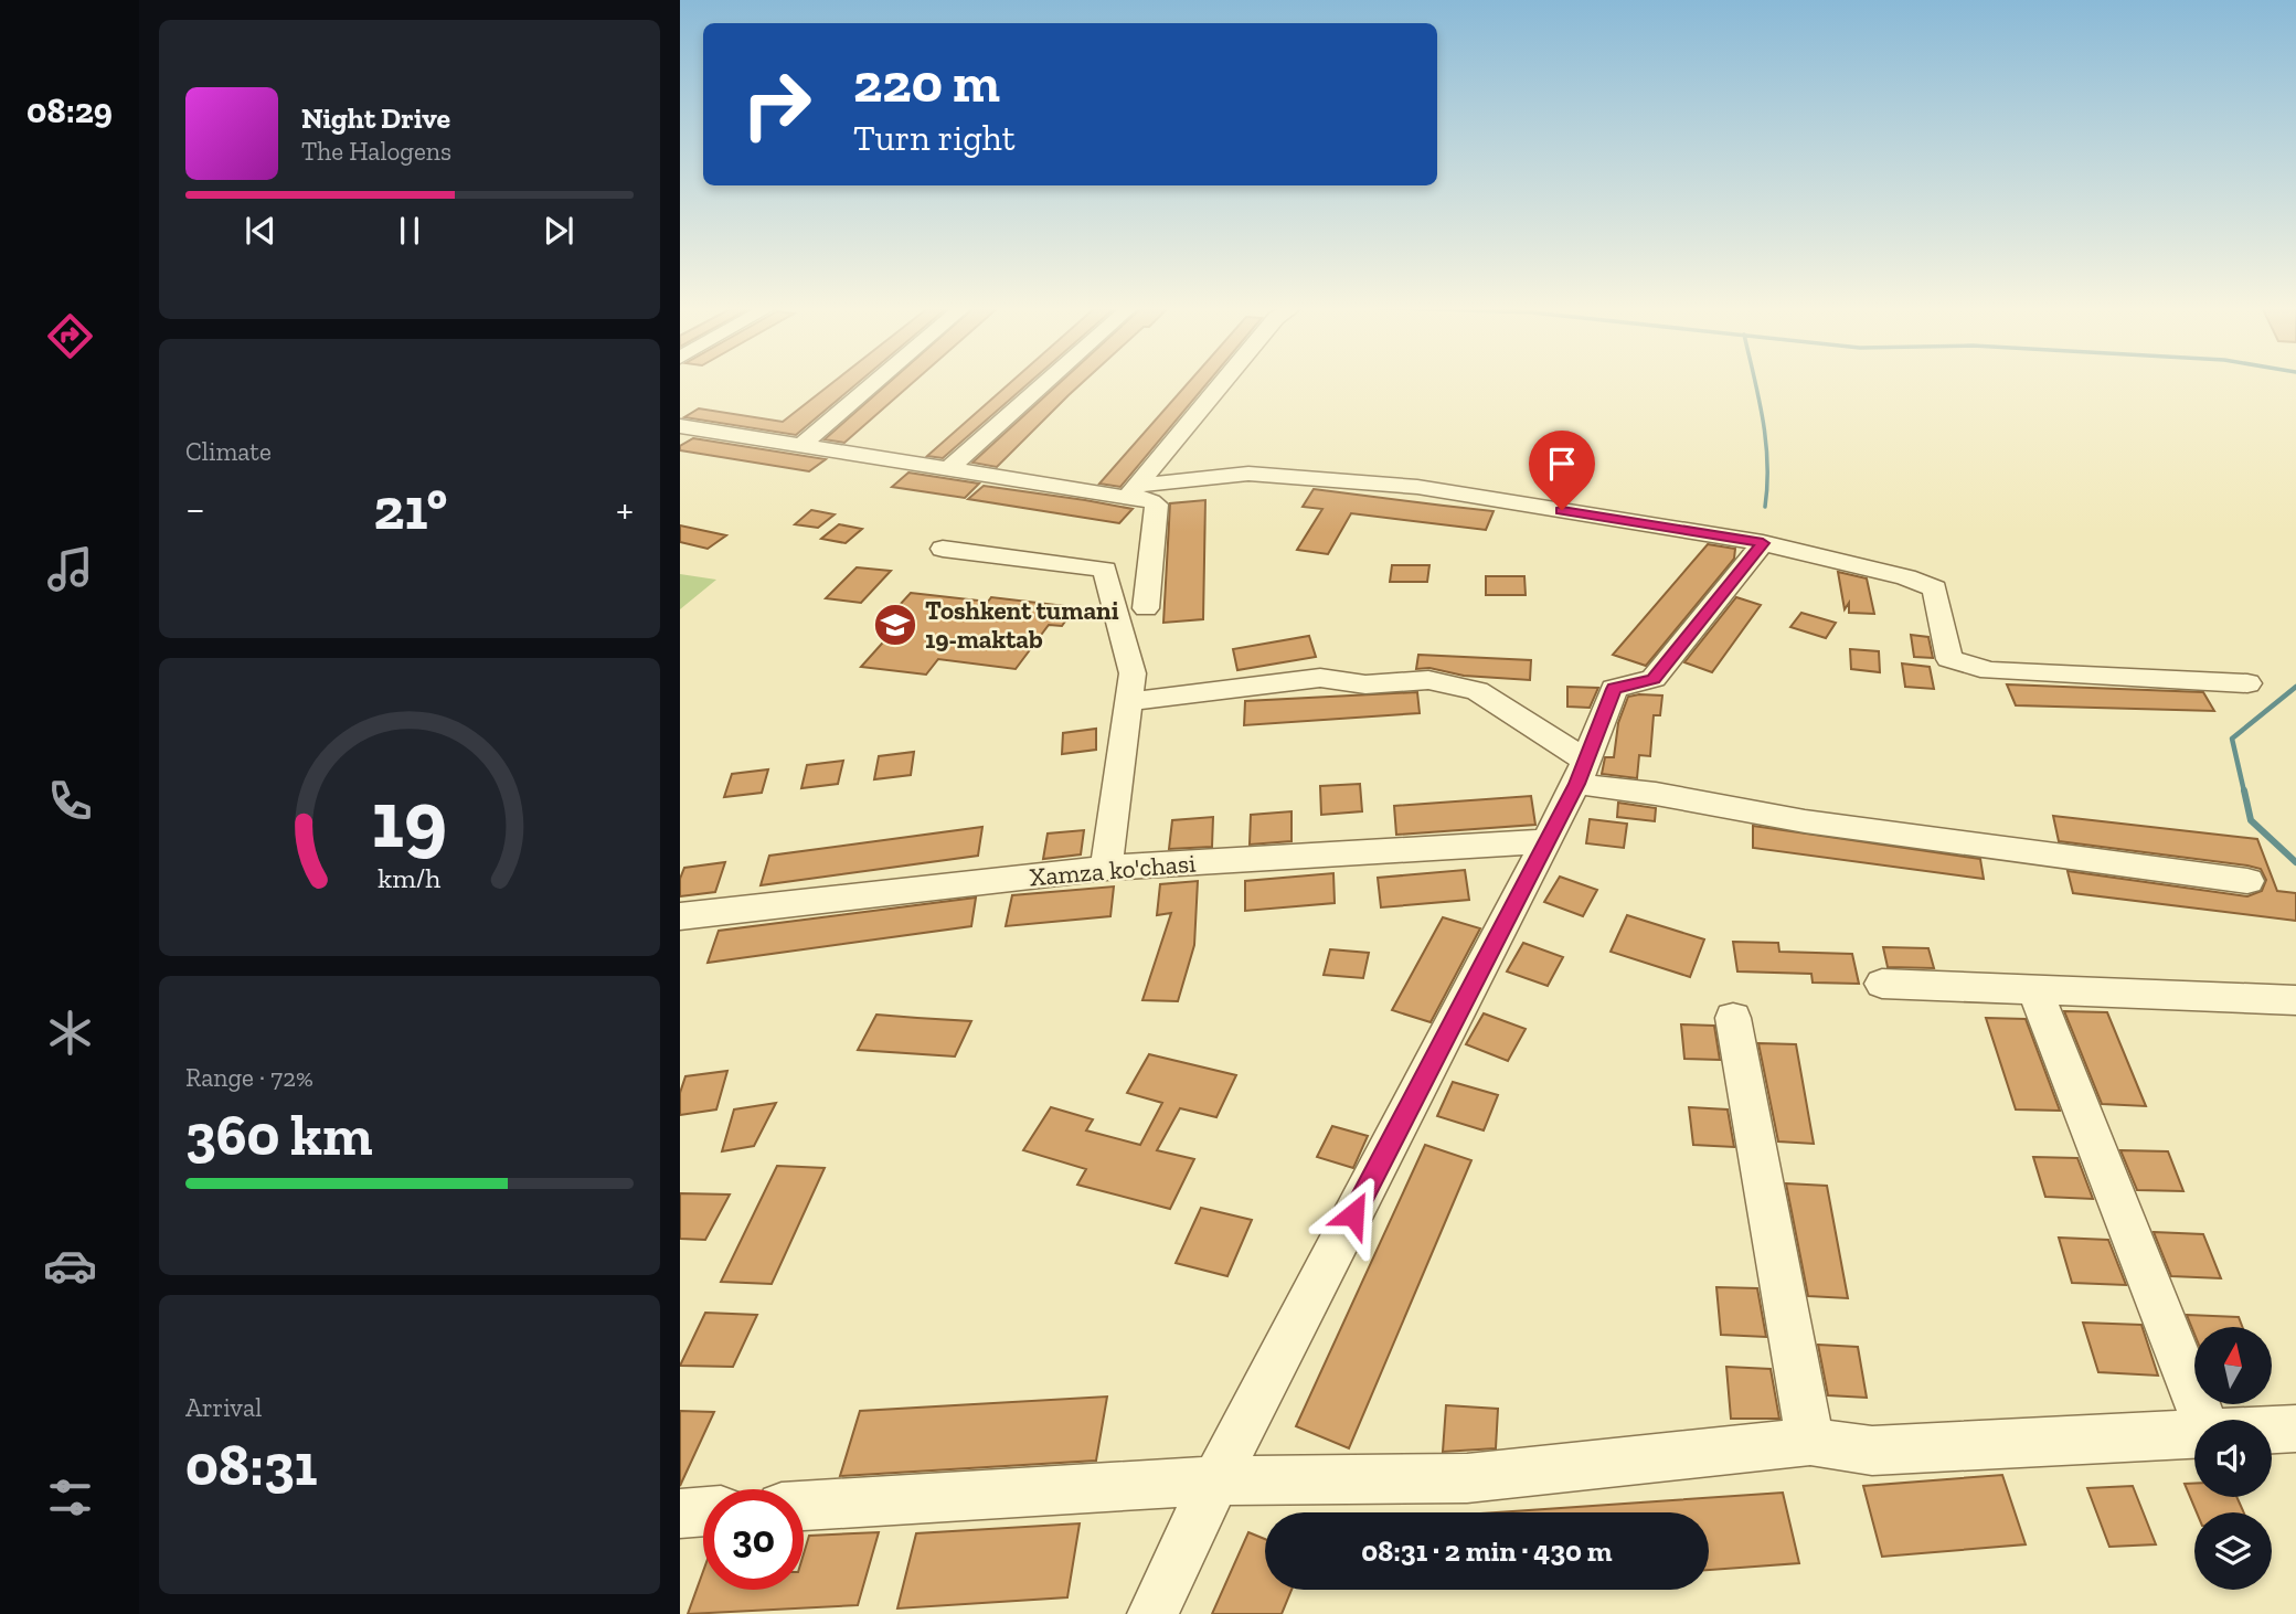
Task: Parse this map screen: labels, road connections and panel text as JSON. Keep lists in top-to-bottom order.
{
  "streets": {
    "street": ["Xamza ko'chasi"]
  },
  "places": {
    "school or university": ["Toshkent tumani 19-maktab"]
  },
  "north": "top",
  "page": {
    "tabs": "08:29",
    "turn": ["220 m", "Turn right"],
    "song": ["Night Drive", "The Halogens"],
    "tile": [
      "Climate",
      ["Range · 72%", "360 km"],
      ["Arrival", "08:31"]
    ],
    "heat": ["−", "21°", "+"],
    "limit": "30",
    "trip": "08:31 · 2 min · 430 m",
    "gauge": ["19", "km/h"]
  }
}
